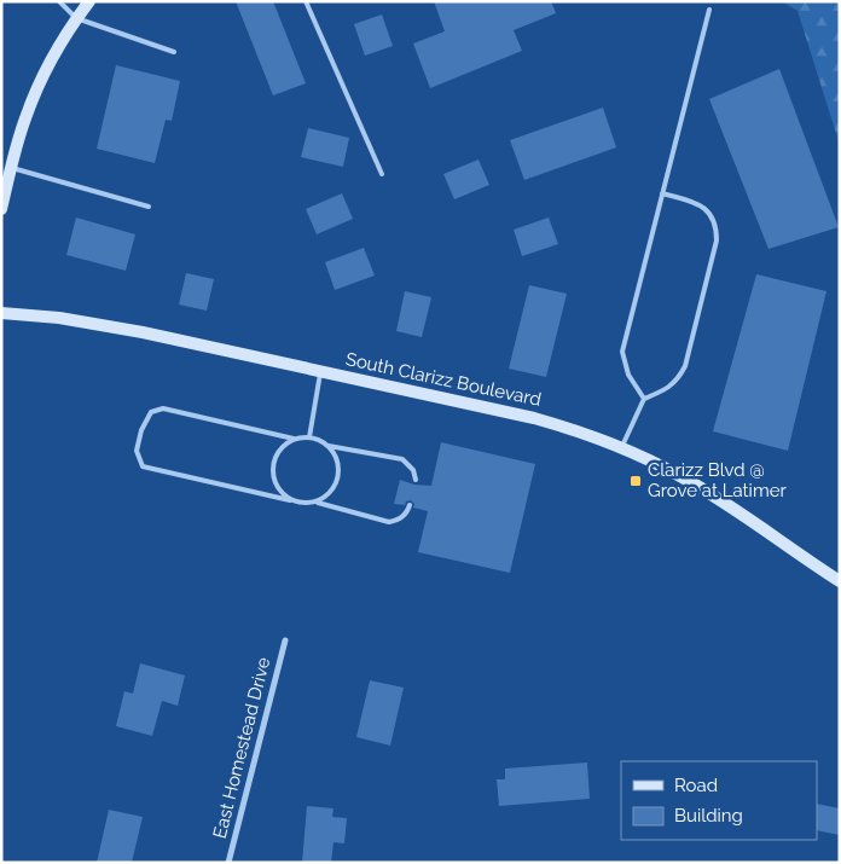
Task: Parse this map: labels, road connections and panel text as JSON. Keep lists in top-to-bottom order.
{
  "streets": {
    "street": ["South Clarizz Boulevard", "East Homestead Drive"]
  },
  "places": {
    "transit": ["Clarizz Blvd @ Grove at Latimer"]
  },
  "legend": ["Road", "Building"]
}
